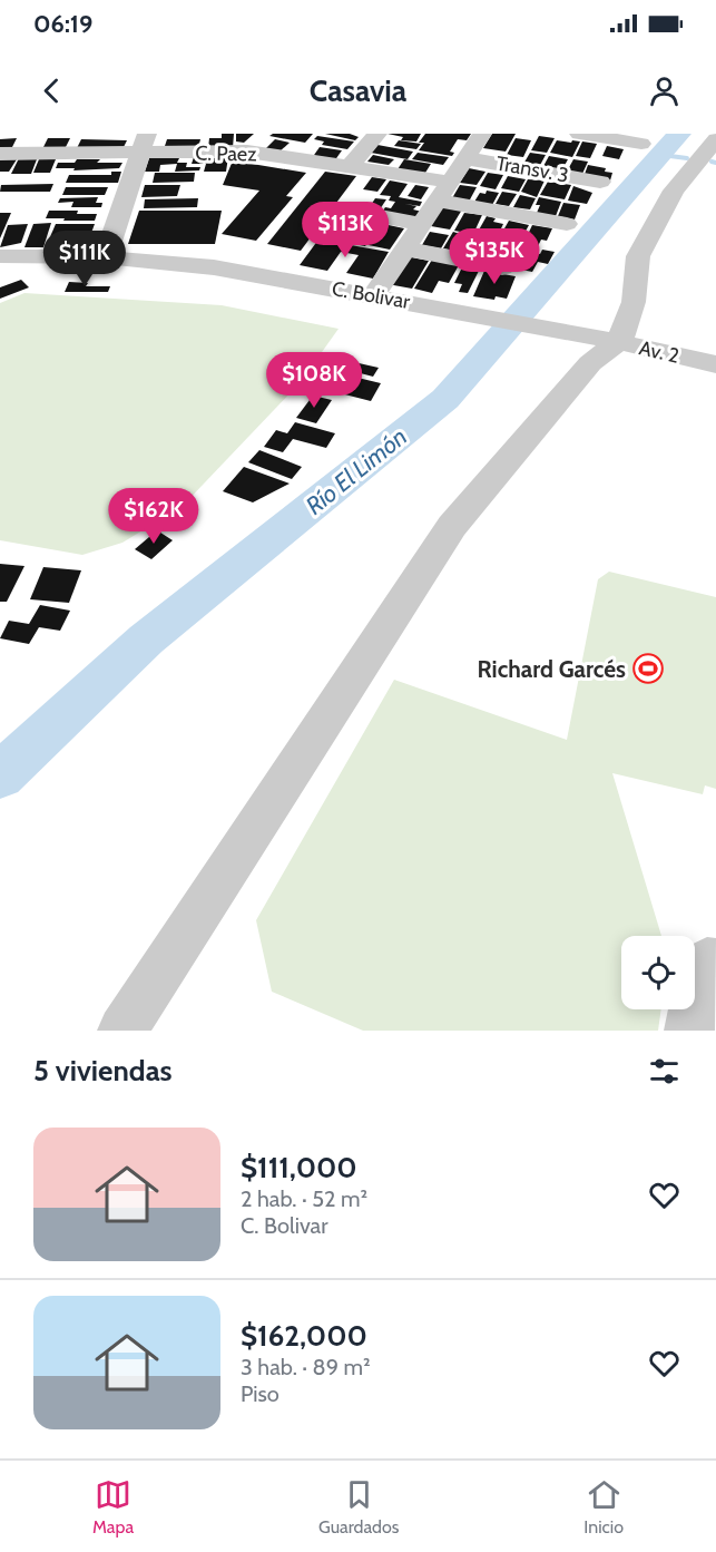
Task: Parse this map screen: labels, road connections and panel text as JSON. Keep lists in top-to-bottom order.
{
  "streets": {
    "street": [
      "C. Paez",
      "Transv. 3",
      "C. Bolivar",
      "Av. 2"
    ]
  },
  "crossings": [
    ["C. Bolivar", "Av. 2"]
  ],
  "water": ["Río El Limón"],
  "places": {
    "sports": ["Richard Garcés"]
  },
  "page": {
    "status": "06:19",
    "header": "Casavia",
    "price": [
      "$113K",
      "$135K",
      "$111K",
      "$108K",
      "$162K"
    ],
    "heading": "5 viviendas",
    "list": [
      {
        "name": "$111,000",
        "note": "2 hab. · 52 m² · C. Bolivar"
      },
      {
        "name": "$162,000",
        "note": "3 hab. · 89 m² · Piso"
      }
    ],
    "tabs": ["Mapa", "Guardados", "Inicio"]
  }
}
